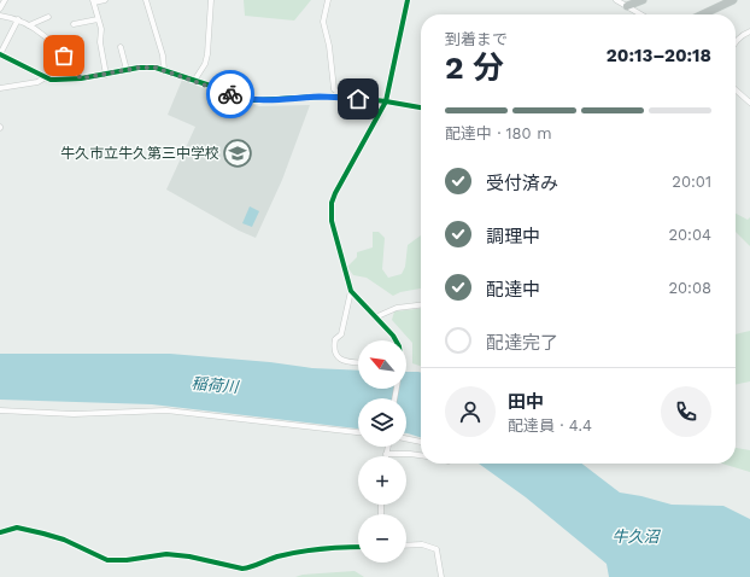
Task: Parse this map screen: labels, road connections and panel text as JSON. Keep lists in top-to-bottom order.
{
  "water": ["稲荷川", "牛久沼"],
  "places": {
    "school or university": ["牛久市立牛久第三中学校"]
  },
  "north": "top left",
  "page": {
    "heading": ["2 分", "到着まで", "20:13–20:18"],
    "panel": ["田中", "配達員 · 4.4"],
    "bar": "配達中 · 180 m",
    "list": [
      ["受付済み", "20:01"],
      ["調理中", "20:04"],
      ["配達中", "20:08"],
      "配達完了"
    ],
    "map_buttons": ["+", "−"]
  }
}
